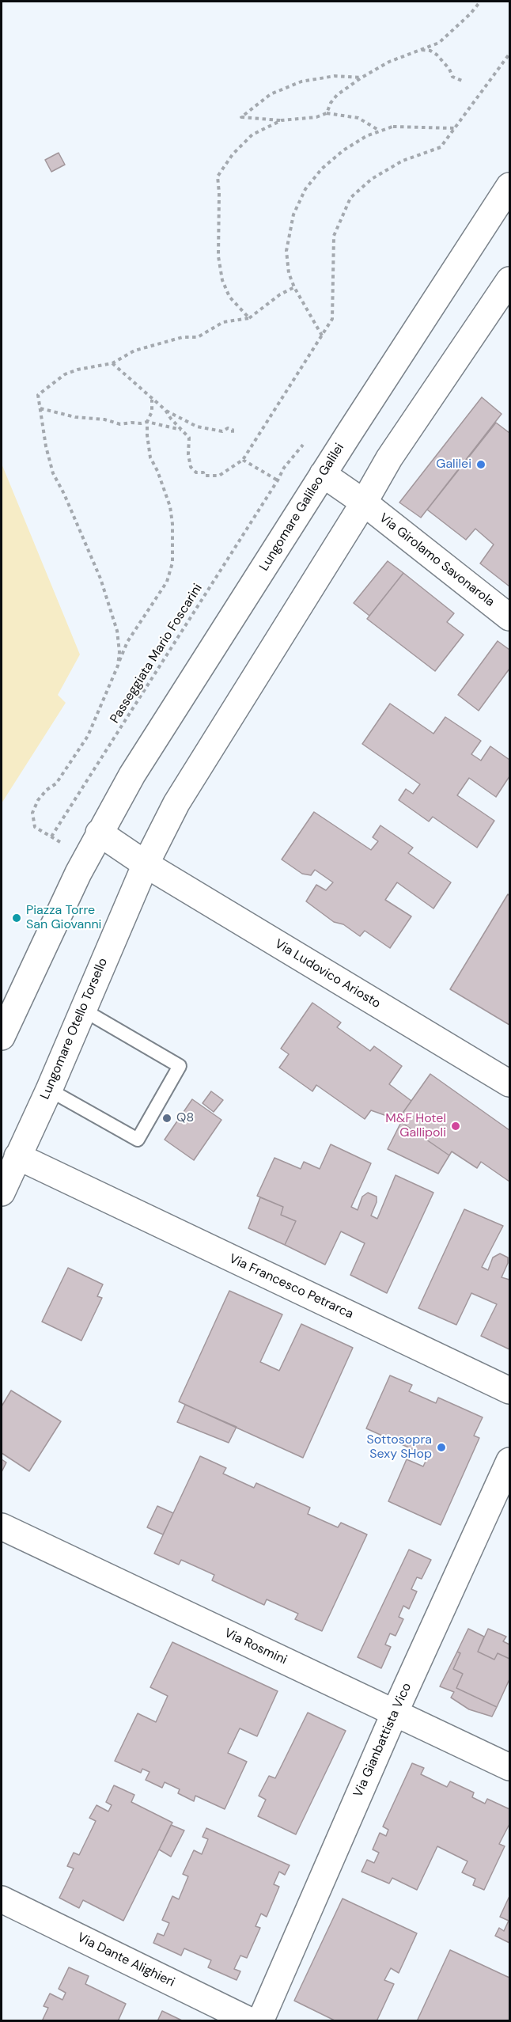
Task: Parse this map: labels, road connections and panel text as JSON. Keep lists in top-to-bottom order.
{
  "streets": {
    "street": [
      "Lungomare Galileo Galilei",
      "Via Girolamo Savonarola",
      "Via Ludovico Ariosto",
      "Lungomare Otello Torsello",
      "Via Francesco Petrarca",
      "Via Rosmini",
      "Via Gianbattista Vico",
      "Via Dante Alighieri"
    ],
    "path": ["Passeggiata Mario Foscarini"]
  },
  "crossings": [
    ["Lungomare Galileo Galilei", "Via Girolamo Savonarola"],
    ["Lungomare Galileo Galilei", "Via Ludovico Ariosto"],
    ["Via Ludovico Ariosto", "Lungomare Otello Torsello"],
    ["Lungomare Otello Torsello", "Via Francesco Petrarca"],
    ["Via Rosmini", "Via Gianbattista Vico"]
  ],
  "places": [
    "Galilei",
    "Piazza Torre San Giovanni",
    "Q8",
    "M&F Hotel Gallipoli",
    "Sottosopra Sexy SHop"
  ]
}
